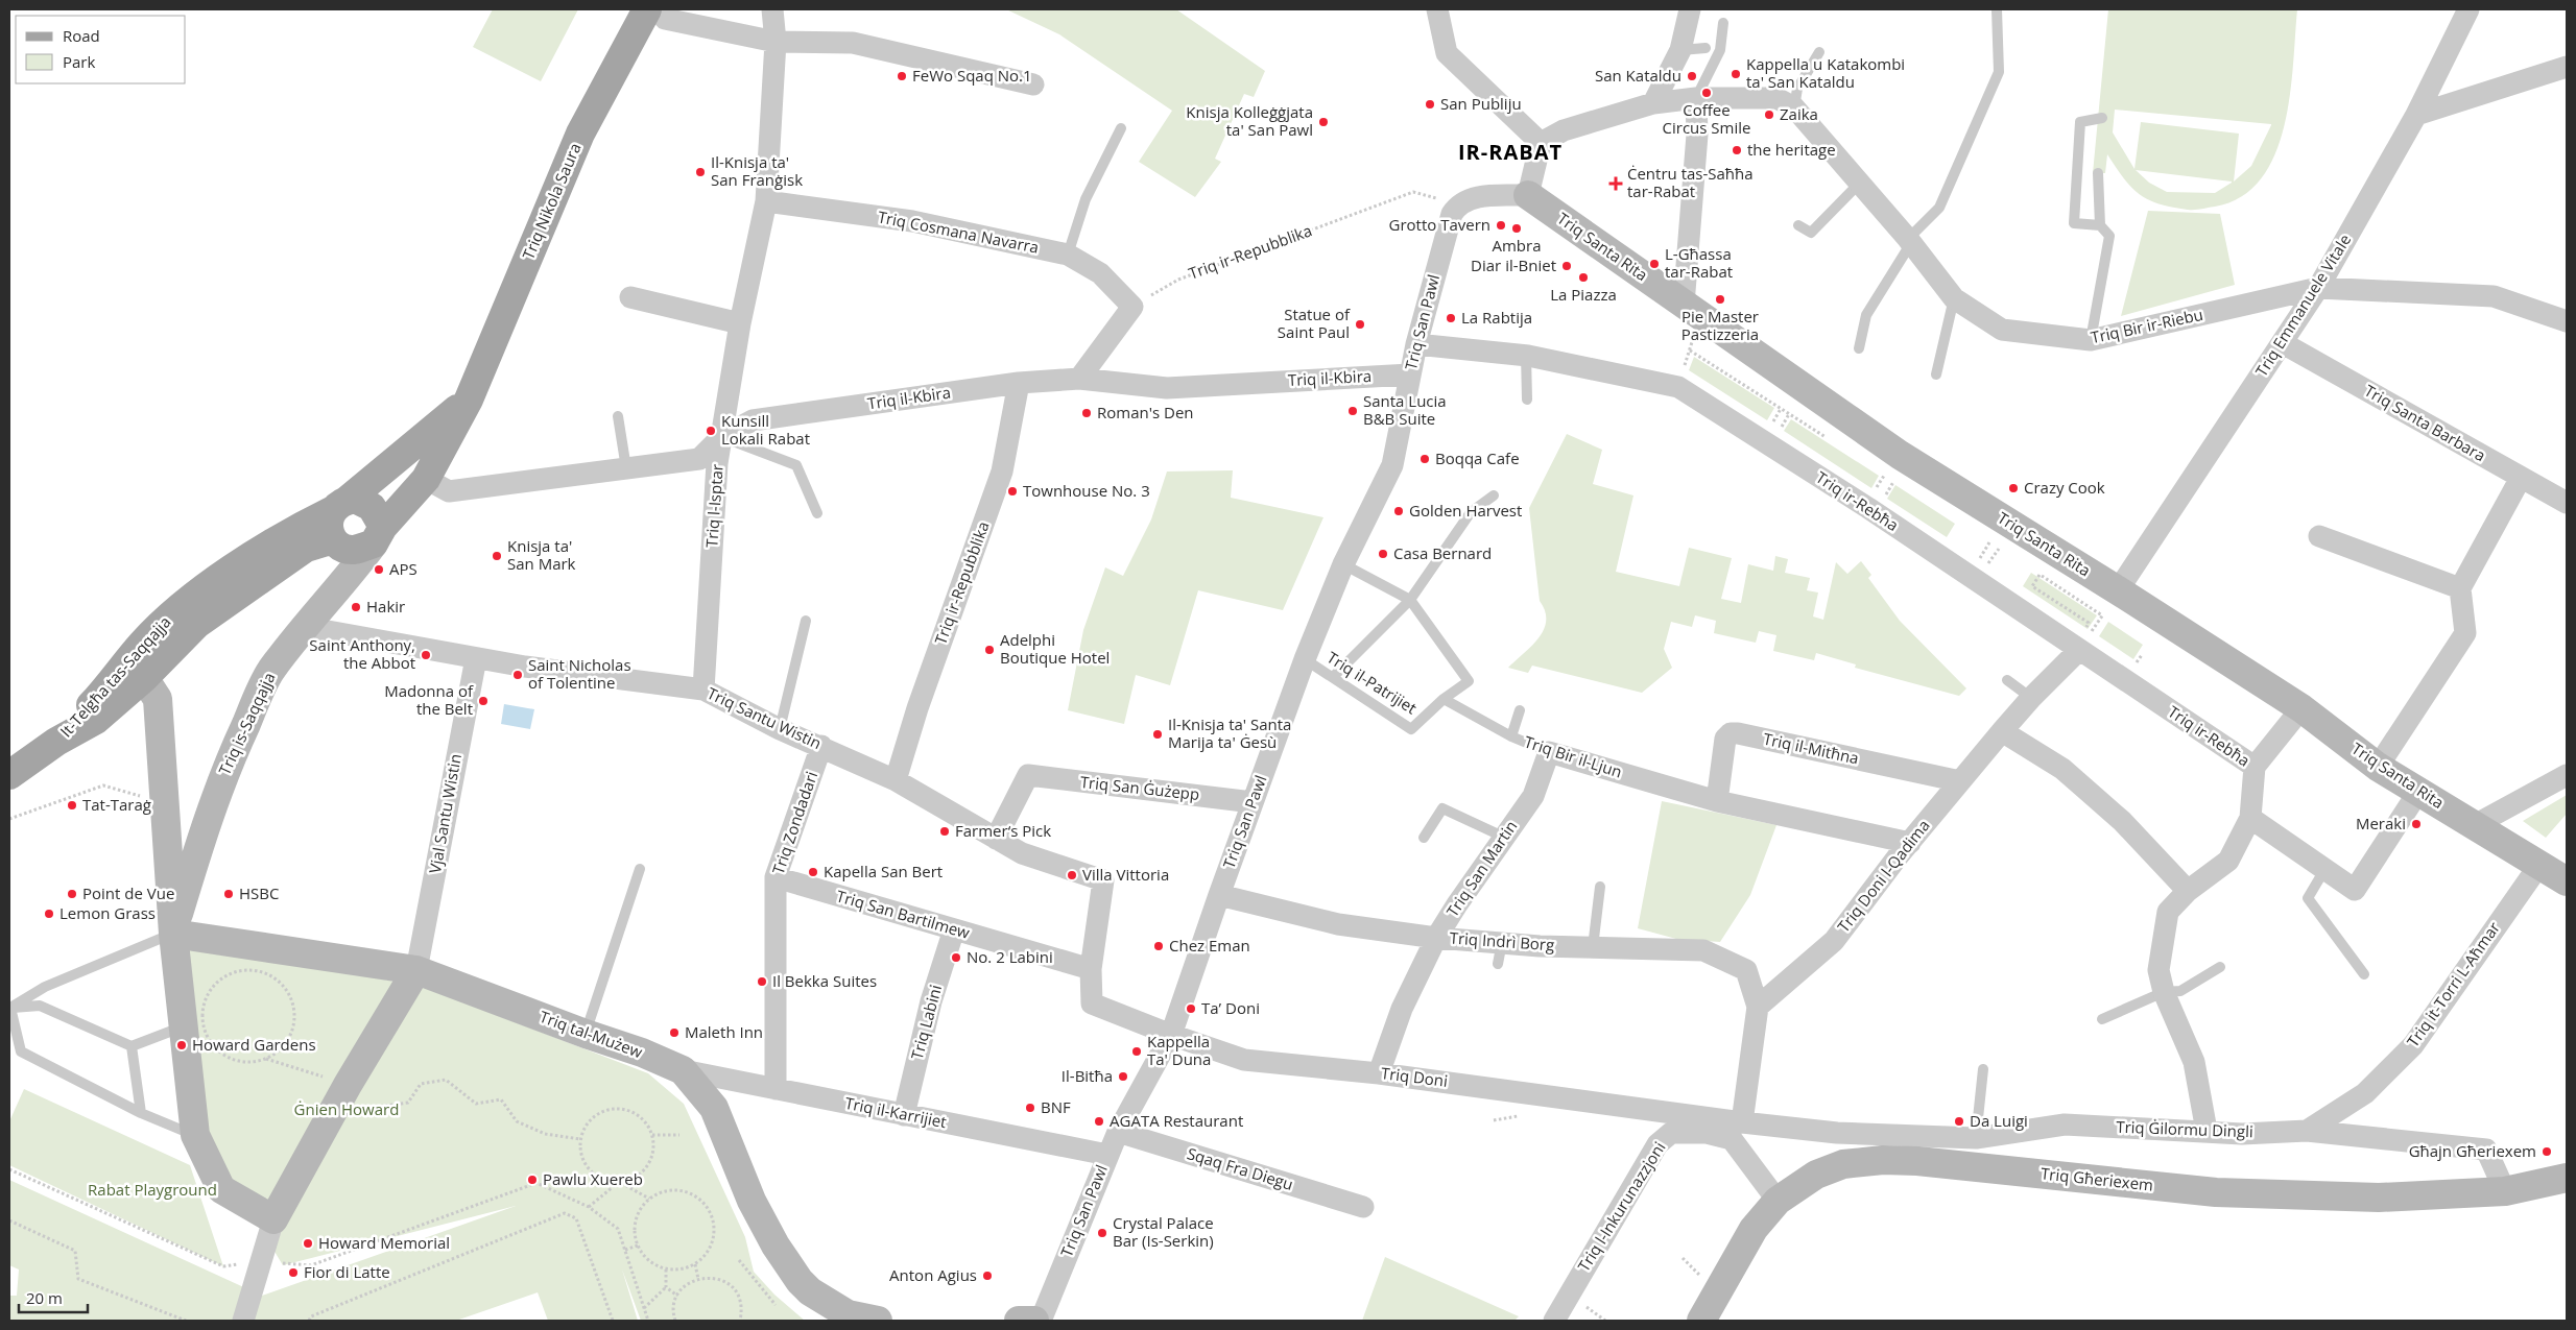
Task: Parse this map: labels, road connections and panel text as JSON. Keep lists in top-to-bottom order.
{
  "streets": {
    "main road": ["Triq Nikola Saura", "It-Telgħa tas-Saqqajja"],
    "street": [
      "Triq Cosmana Navarra",
      "Triq Santa Rita",
      "Triq ir-Repubblika",
      "Triq Emmanuele Vitale",
      "Triq San Pawl",
      "Triq Bir ir-Riebu",
      "Triq il-Kbira",
      "Triq Santa Barbara",
      "Triq ir-Rebħa",
      "Triq l-Isptar",
      "Triq Santu Wistin",
      "Triq is-Saqqajja",
      "Triq il-Mitħna",
      "Triq Bir il-Ljun",
      "Triq San Ġużepp",
      "Vjal Santu Wistin",
      "Triq Zondadari",
      "Triq San Martin",
      "Triq Doni l-Qadima",
      "Triq San Bartilmew",
      "Triq Indrì Borg",
      "Triq it-Torri L-Aħmar",
      "Triq Labini",
      "Triq tal-Mużew",
      "Triq Doni",
      "Triq il-Karrijiet",
      "Triq Ġilormu Dingli",
      "Sqaq Fra Diegu",
      "Triq Għeriexem",
      "Triq l-Inkurunazzjoni"
    ],
    "lane": ["Triq il-Patrijiet"]
  },
  "crossings": [
    ["Triq Nikola Saura", "Triq il-Kbira"],
    ["Triq Nikola Saura", "It-Telgħa tas-Saqqajja"],
    ["Triq Nikola Saura", "Triq is-Saqqajja"],
    ["Triq Cosmana Navarra", "Triq ir-Repubblika"],
    ["Triq Cosmana Navarra", "Triq l-Isptar"],
    ["Triq Santa Rita", "Triq Emmanuele Vitale"],
    ["Triq Santa Rita", "Triq it-Torri L-Aħmar"],
    ["Triq ir-Repubblika", "Triq San Pawl"],
    ["Triq ir-Repubblika", "Triq il-Kbira"],
    ["Triq ir-Repubblika", "Triq Santu Wistin"],
    ["Triq Emmanuele Vitale", "Triq Bir ir-Riebu"],
    ["Triq Emmanuele Vitale", "Triq Santa Barbara"],
    ["Triq San Pawl", "Triq il-Kbira"],
    ["Triq San Pawl", "Triq ir-Rebħa"],
    ["Triq San Pawl", "Triq il-Patrijiet"],
    ["Triq San Pawl", "Triq San Ġużepp"],
    ["Triq San Pawl", "Triq Indrì Borg"],
    ["Triq San Pawl", "Triq Doni"],
    ["Triq San Pawl", "Triq il-Karrijiet"],
    ["Triq San Pawl", "Sqaq Fra Diegu"],
    ["Triq il-Kbira", "Triq l-Isptar"],
    ["Triq ir-Rebħa", "Triq Doni l-Qadima"],
    ["Triq l-Isptar", "Triq Santu Wistin"],
    ["It-Telgħa tas-Saqqajja", "Triq is-Saqqajja"],
    ["It-Telgħa tas-Saqqajja", "Triq tal-Mużew"],
    ["Triq il-Patrijiet", "Triq Bir il-Ljun"],
    ["Triq Santu Wistin", "Triq is-Saqqajja"],
    ["Triq Santu Wistin", "Triq San Ġużepp"],
    ["Triq Santu Wistin", "Vjal Santu Wistin"],
    ["Triq Santu Wistin", "Triq Zondadari"],
    ["Triq Santu Wistin", "Triq Doni"],
    ["Triq is-Saqqajja", "Triq tal-Mużew"],
    ["Triq il-Mitħna", "Triq Bir il-Ljun"],
    ["Triq il-Mitħna", "Triq Doni l-Qadima"],
    ["Triq Bir il-Ljun", "Triq San Martin"],
    ["Triq Bir il-Ljun", "Triq Doni l-Qadima"],
    ["Vjal Santu Wistin", "Triq tal-Mużew"],
    ["Triq Zondadari", "Triq San Bartilmew"],
    ["Triq Zondadari", "Triq il-Karrijiet"],
    ["Triq San Martin", "Triq Indrì Borg"],
    ["Triq San Martin", "Triq Doni"],
    ["Triq Doni l-Qadima", "Triq Indrì Borg"],
    ["Triq San Bartilmew", "Triq Labini"],
    ["Triq San Bartilmew", "Triq Doni"],
    ["Triq it-Torri L-Aħmar", "Triq Ġilormu Dingli"],
    ["Triq Labini", "Triq il-Karrijiet"],
    ["Triq tal-Mużew", "Triq il-Karrijiet"],
    ["Triq Doni", "Triq Ġilormu Dingli"],
    ["Triq Ġilormu Dingli", "Triq Għeriexem"],
    ["Triq Għeriexem", "Triq l-Inkurunazzjoni"]
  ],
  "districts": ["IR-RABAT"],
  "parks": ["Ġnien Howard", "Rabat Playground"],
  "places": {
    "other": [
      "Kappella u Katakombi ta' San Kataldu",
      "FeWo Sqaq No.1",
      "San Kataldu",
      "Coffee Circus Smile",
      "San Publiju",
      "Zaika",
      "Knisja Kolleġġjata ta' San Pawl",
      "the heritage",
      "Il-Knisja ta' San Franġisk",
      "Grotto Tavern",
      "Ambra",
      "L-Għassa tar-Rabat",
      "Diar il-Bniet",
      "La Piazza",
      "Pie Master Pastizzeria",
      "La Rabtija",
      "Statue of Saint Paul",
      "Santa Lucia B&B Suite",
      "Roman's Den",
      "Kunsill Lokali Rabat",
      "Boqqa Cafe",
      "Crazy Cook",
      "Townhouse No. 3",
      "Golden Harvest",
      "Casa Bernard",
      "Knisja ta' San Mark",
      "APS",
      "Hakir",
      "Adelphi Boutique Hotel",
      "Saint Anthony, the Abbot",
      "Saint Nicholas of Tolentine",
      "Madonna of the Belt",
      "Il-Knisja ta' Santa Marija ta' Ġesù",
      "Tat-Taraġ",
      "Meraki",
      "Farmer‘s Pick",
      "Kapella San Bert",
      "Villa Vittoria",
      "Point de Vue",
      "HSBC",
      "Lemon Grass",
      "Chez Eman",
      "No. 2 Labini",
      "Il Bekka Suites",
      "Ta’ Doni",
      "Maleth Inn",
      "Howard Gardens",
      "Kappella Ta' Duna",
      "Il-Bitħa",
      "BNF",
      "AGATA Restaurant",
      "Da Luigi",
      "Għajn Għeriexem",
      "Pawlu Xuereb",
      "Crystal Palace Bar (Is-Serkin)",
      "Howard Memorial",
      "Fior di Latte",
      "Anton Agius"
    ],
    "health": ["Ċentru tas-Saħħa tar-Rabat"]
  },
  "legend": ["Road", "Park"],
  "scale_bar": "20 m"
}
